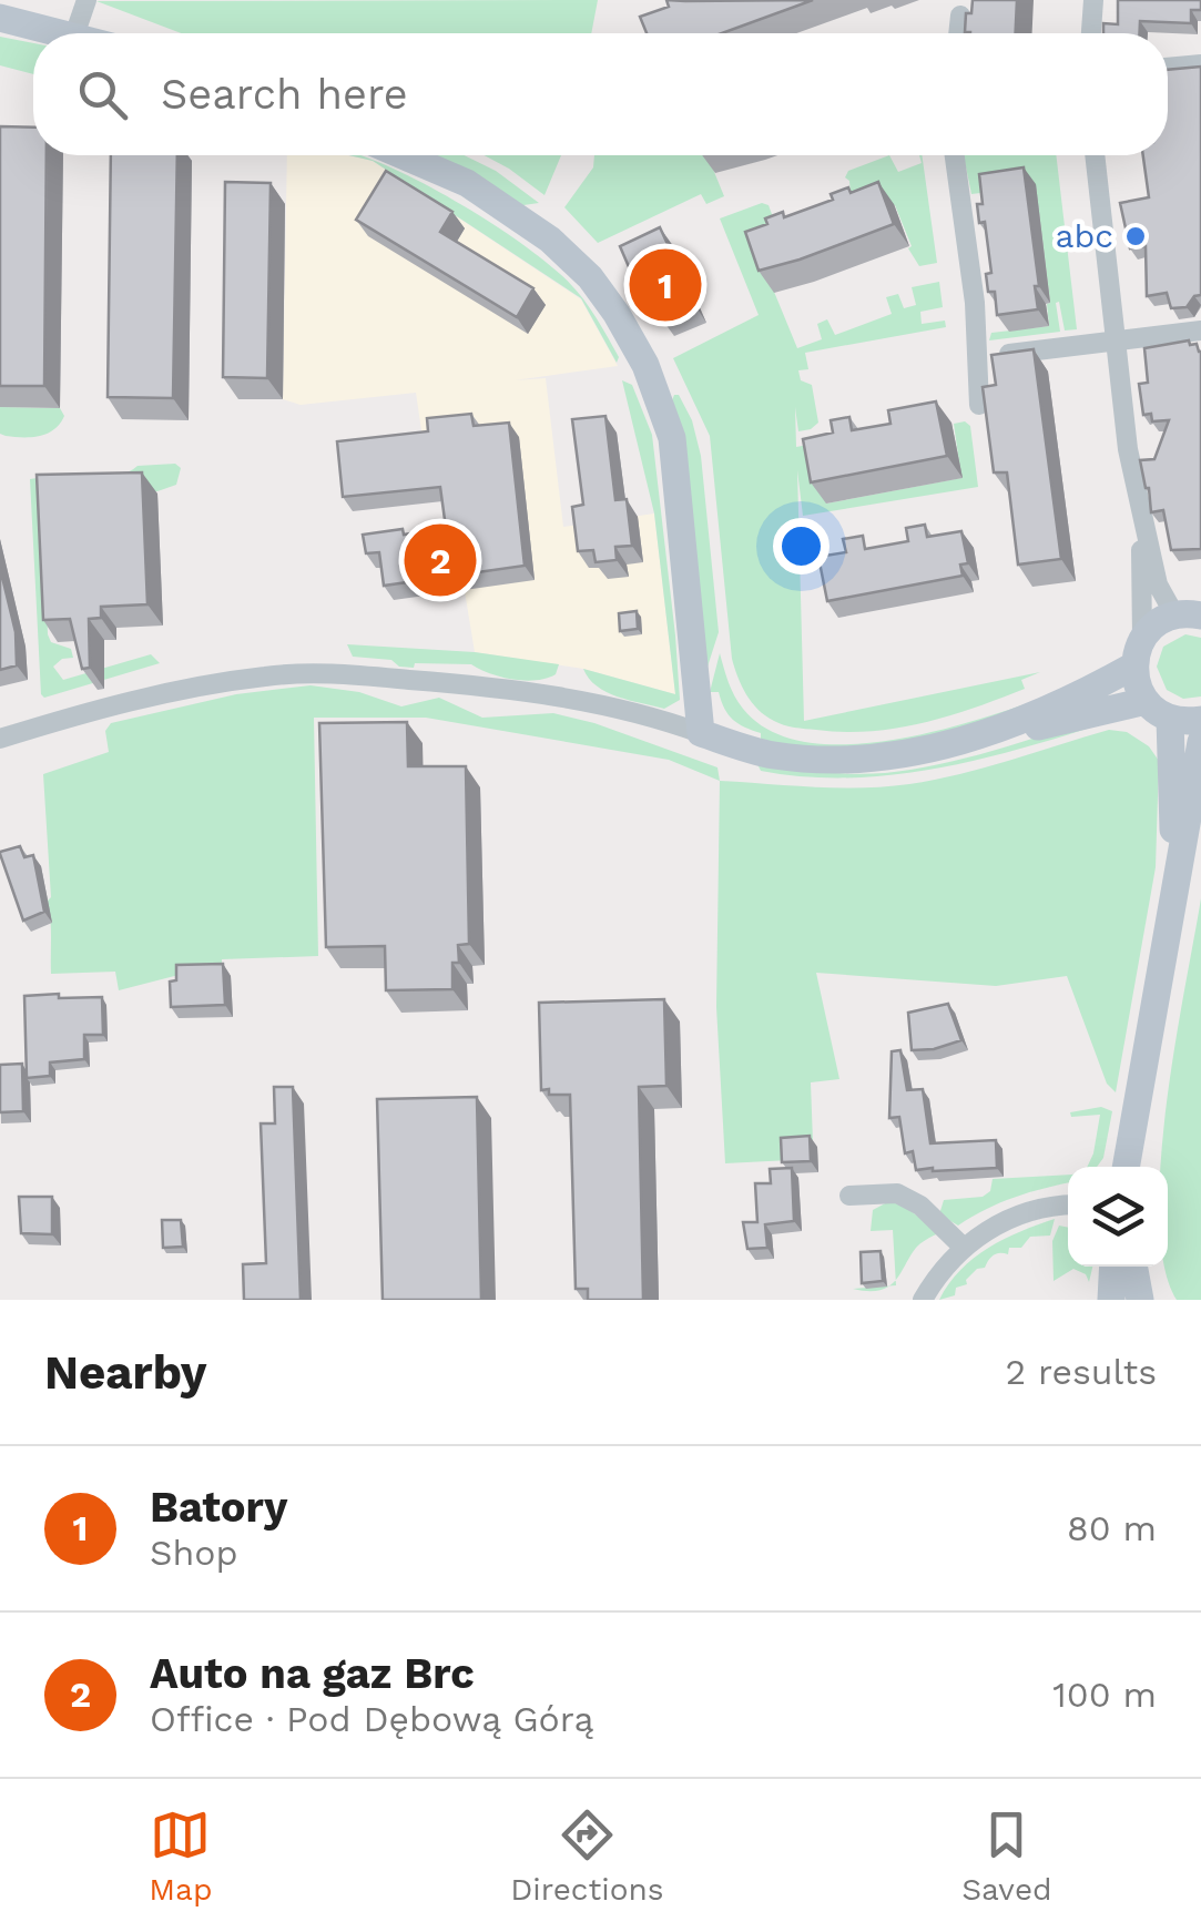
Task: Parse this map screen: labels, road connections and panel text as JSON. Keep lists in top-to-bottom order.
{
  "places": ["abc"],
  "page": {
    "search": "Search here",
    "pins": ["1", "2"],
    "heading": ["Nearby", "2 results"],
    "list": [
      {
        "mark": "1",
        "name": "Batory",
        "note": "Shop",
        "value": "80 m"
      },
      {
        "mark": "2",
        "name": "Auto na gaz Brc",
        "note": "Office · Pod Dębową Górą",
        "value": "100 m"
      }
    ],
    "nav": ["Map", "Directions", "Saved"]
  }
}
